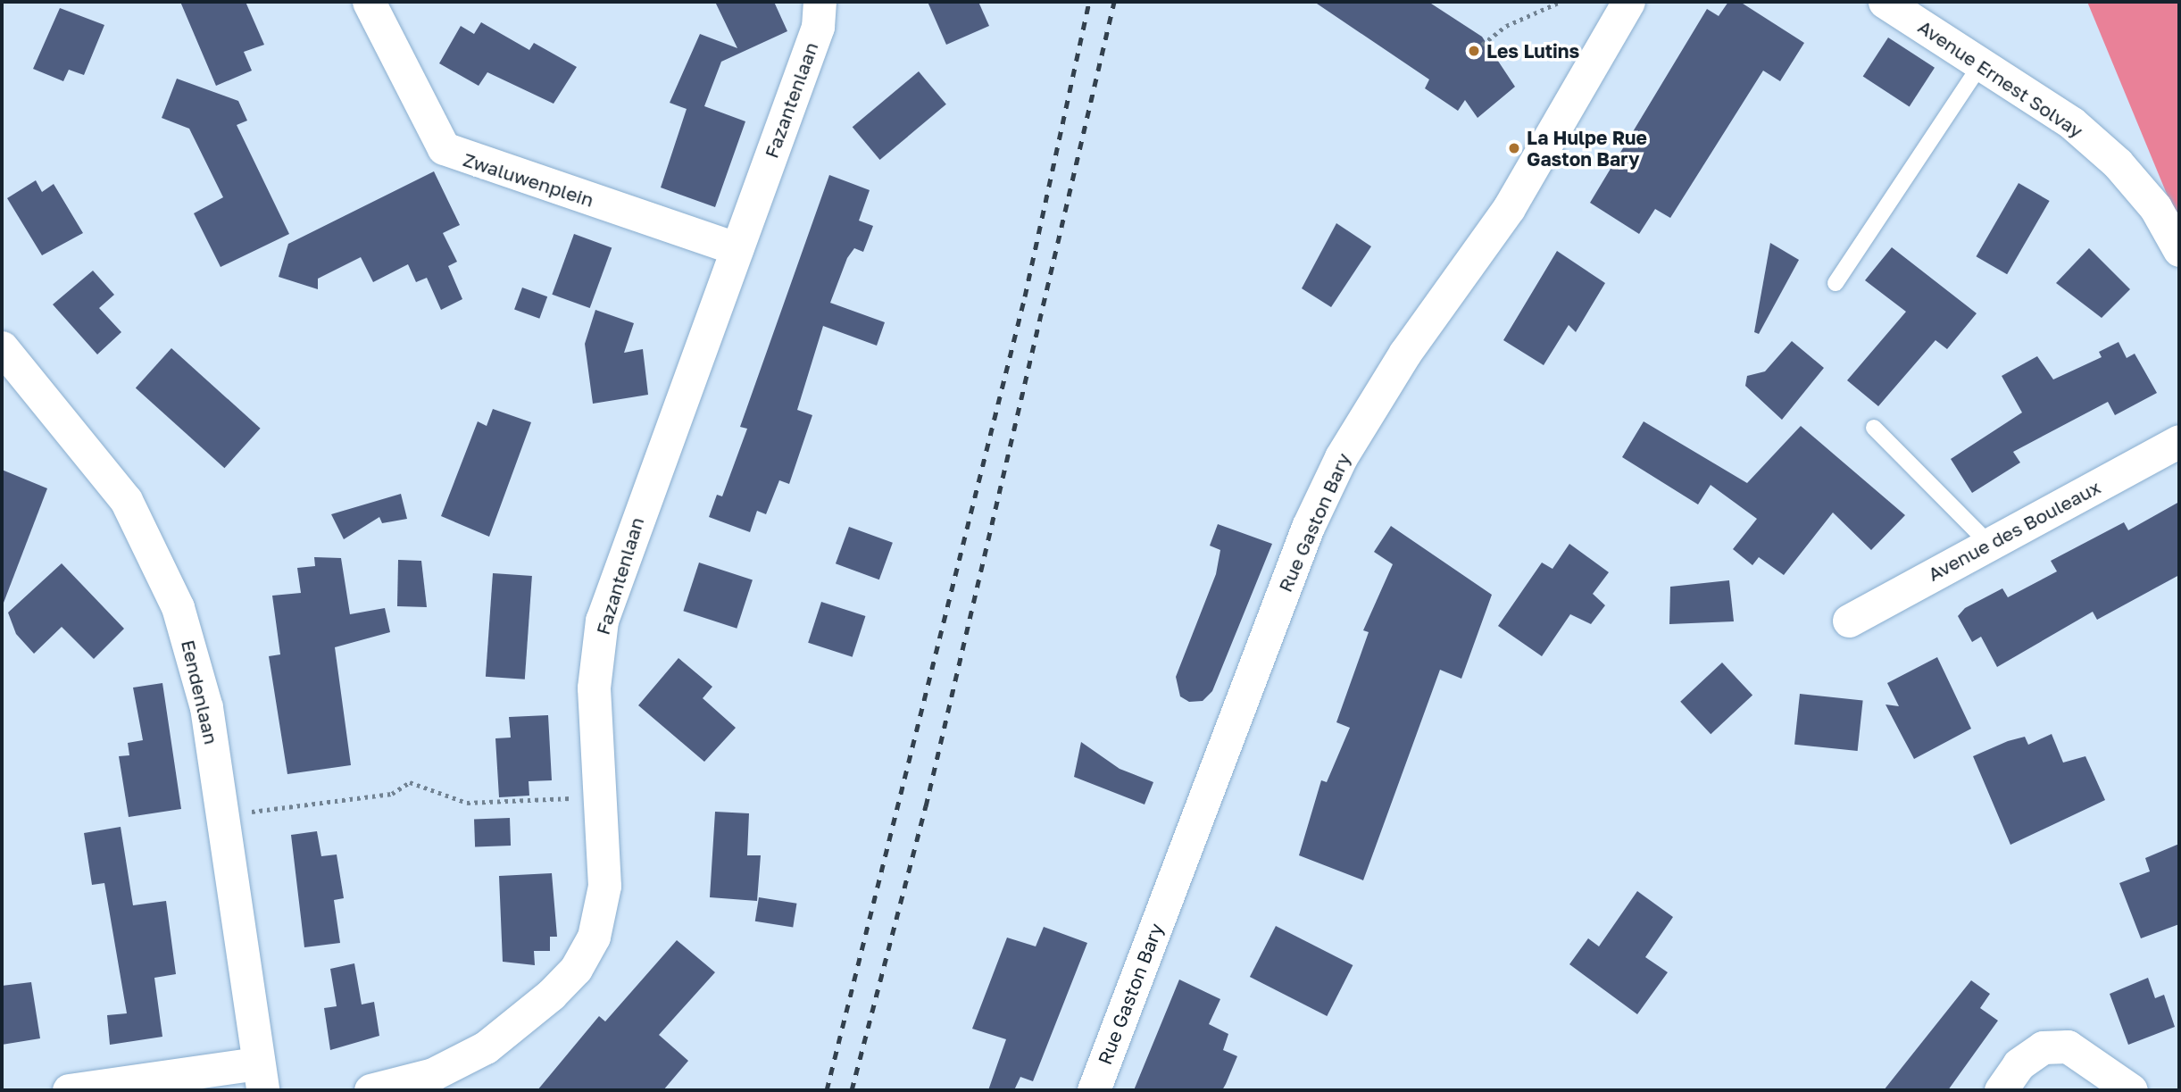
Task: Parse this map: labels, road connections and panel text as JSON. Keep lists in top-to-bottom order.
{
  "streets": {
    "street": [
      "Avenue Ernest Solvay",
      "Fazantenlaan",
      "Zwaluwenplein",
      "Rue Gaston Bary",
      "Avenue des Bouleaux",
      "Eendenlaan"
    ]
  },
  "crossings": [
    ["Fazantenlaan", "Zwaluwenplein"]
  ],
  "places": ["Les Lutins", "La Hulpe Rue Gaston Bary"]
}
